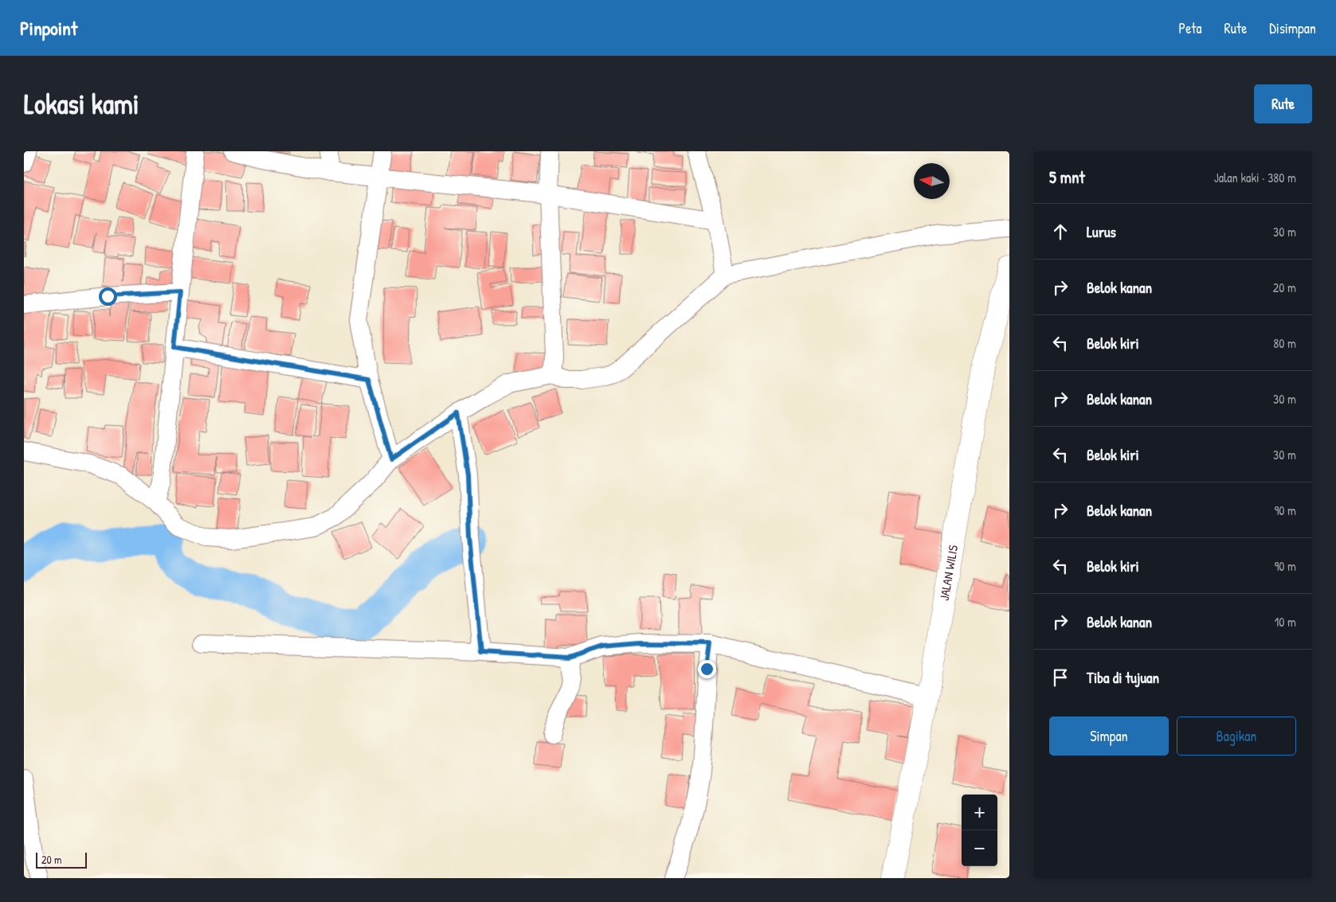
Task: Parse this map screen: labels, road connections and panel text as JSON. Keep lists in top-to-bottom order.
{
  "streets": {
    "main road": ["JALAN WILIS"]
  },
  "scale_bar": "20 m",
  "north": "left",
  "page": {
    "header": "Pinpoint",
    "nav": ["Peta", "Rute", "Disimpan"],
    "buttons": [
      "Rute",
      ["Simpan", "Bagikan"]
    ],
    "title": "Lokasi kami",
    "heading": ["5 mnt", "Jalan kaki · 380 m"],
    "list": [
      ["Lurus", "30 m"],
      ["Belok kanan", "20 m"],
      ["Belok kiri", "80 m"],
      ["Belok kanan", "30 m"],
      ["Belok kiri", "30 m"],
      ["Belok kanan", "90 m"],
      ["Belok kiri", "90 m"],
      ["Belok kanan", "10 m"],
      "Tiba di tujuan"
    ],
    "map_buttons": ["+", "−"],
    "scale": "20 m"
  }
}
